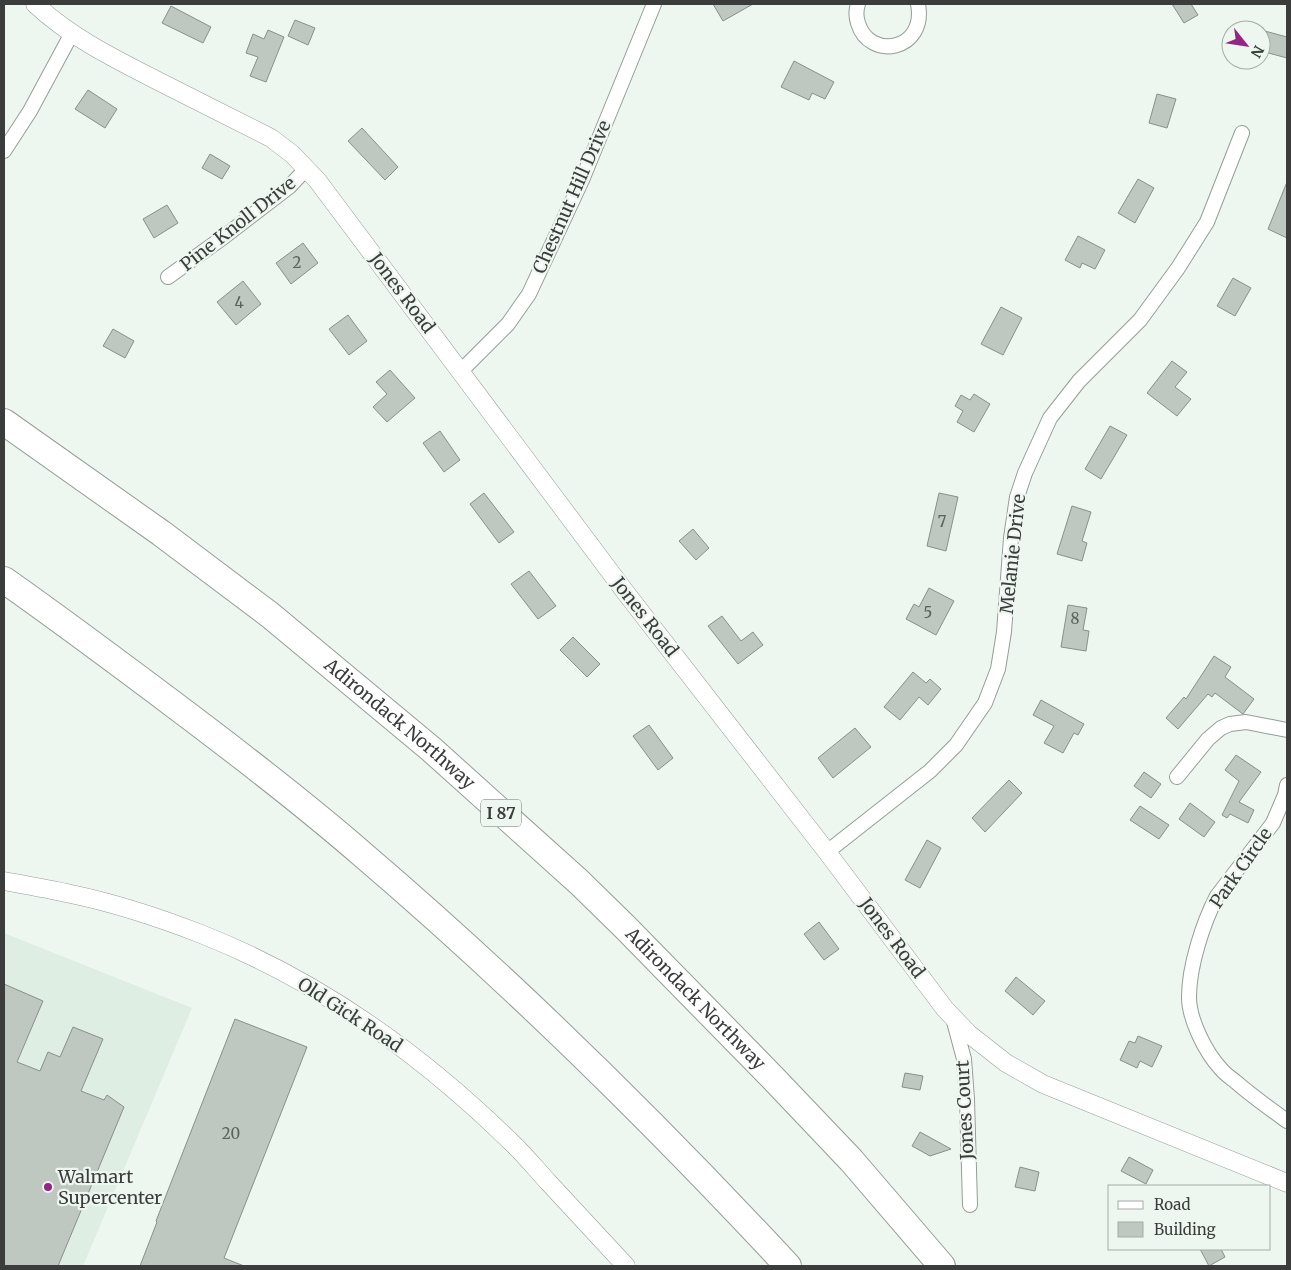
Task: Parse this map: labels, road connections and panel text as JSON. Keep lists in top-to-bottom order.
{
  "streets": {
    "highway": ["Adirondack Northway", "I 87"],
    "street": [
      "Chestnut Hill Drive",
      "Pine Knoll Drive",
      "Jones Road",
      "Melanie Drive",
      "Park Circle",
      "Old Gick Road",
      "Jones Court"
    ]
  },
  "crossings": [
    ["Chestnut Hill Drive", "Jones Road"],
    ["Pine Knoll Drive", "Jones Road"],
    ["Jones Road", "Melanie Drive"],
    ["Jones Road", "Jones Court"]
  ],
  "places": ["Walmart Supercenter"],
  "house_numbers": [
    "2",
    "4",
    "7",
    "5",
    "8",
    "20"
  ],
  "legend": ["Road", "Building"],
  "north": "bottom right"
}
